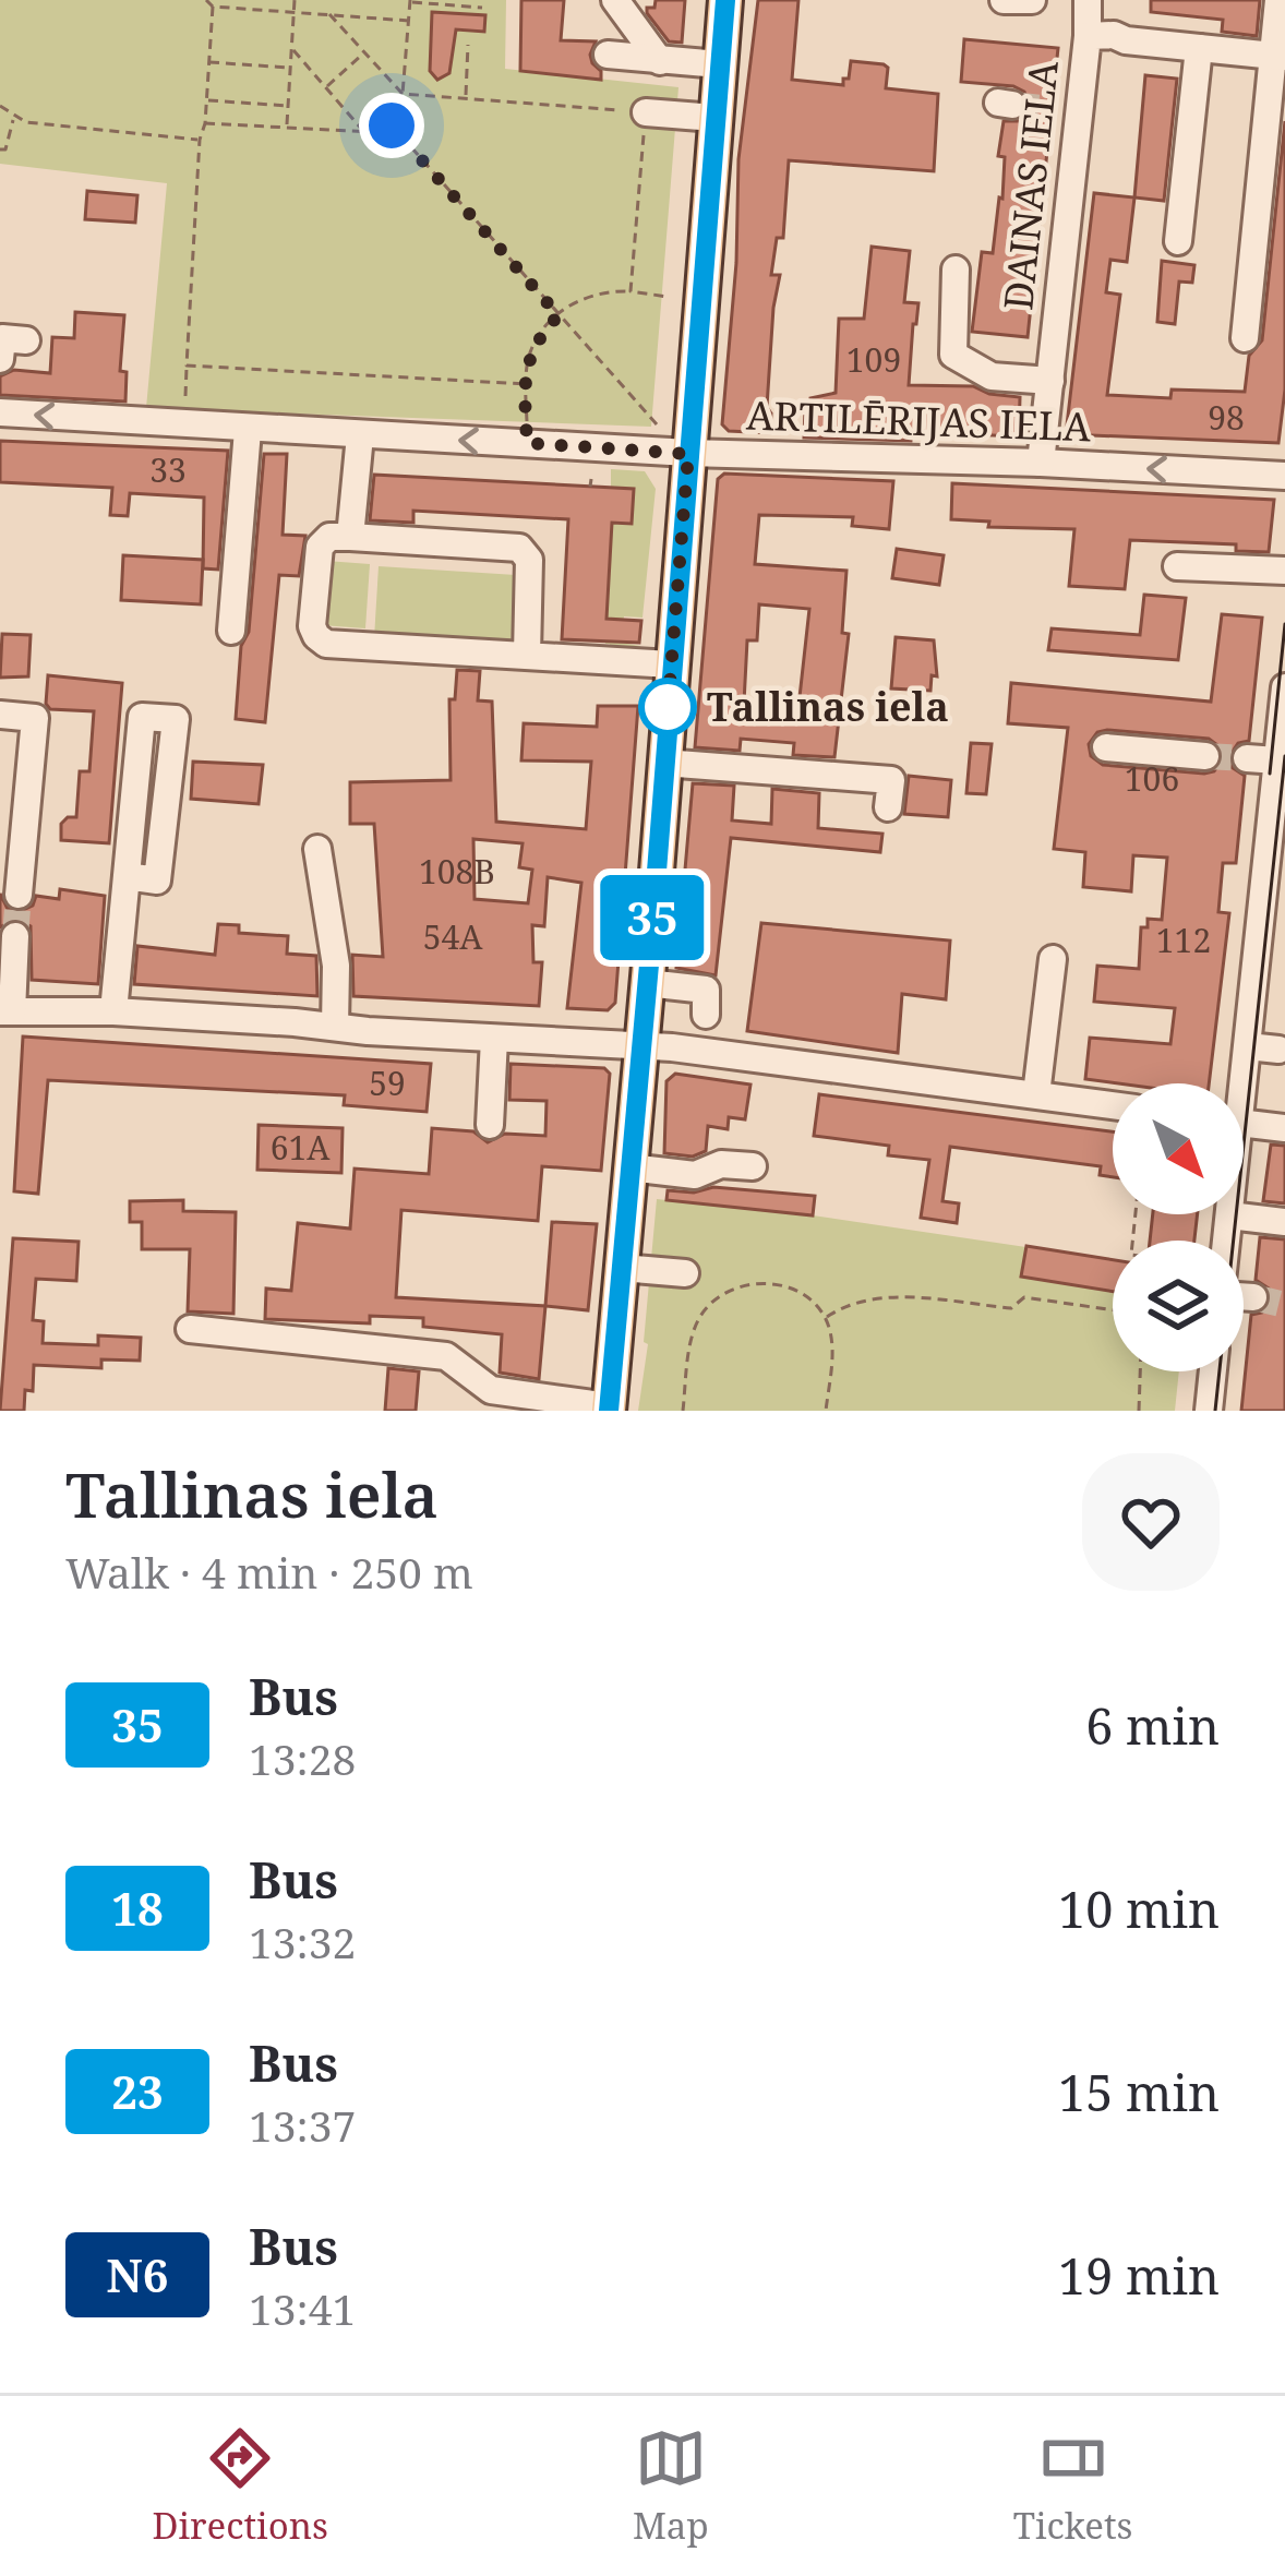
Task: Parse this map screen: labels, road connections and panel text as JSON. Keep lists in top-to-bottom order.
{
  "streets": {
    "street": ["DAINAS IELA", "ARTILĒRIJAS IELA"]
  },
  "crossings": [
    ["DAINAS IELA", "ARTILĒRIJAS IELA"]
  ],
  "one_way": ["ARTILĒRIJAS IELA"],
  "places": ["Tallinas iela"],
  "lines": ["bus line 35"],
  "house_numbers": [
    "109",
    "98",
    "33",
    "106",
    "108B",
    "54A",
    "112",
    "59",
    "61A"
  ],
  "north": "bottom right",
  "page": {
    "on_map": "35",
    "heading": ["Tallinas iela", "Walk · 4 min · 250 m"],
    "list": [
      {
        "mark": "35",
        "name": "Bus",
        "note": "13:28",
        "value": "6 min"
      },
      {
        "mark": "18",
        "name": "Bus",
        "note": "13:32",
        "value": "10 min"
      },
      {
        "mark": "23",
        "name": "Bus",
        "note": "13:37",
        "value": "15 min"
      },
      {
        "mark": "N6",
        "name": "Bus",
        "note": "13:41",
        "value": "19 min"
      }
    ],
    "tabs": ["Directions", "Map", "Tickets"]
  }
}
